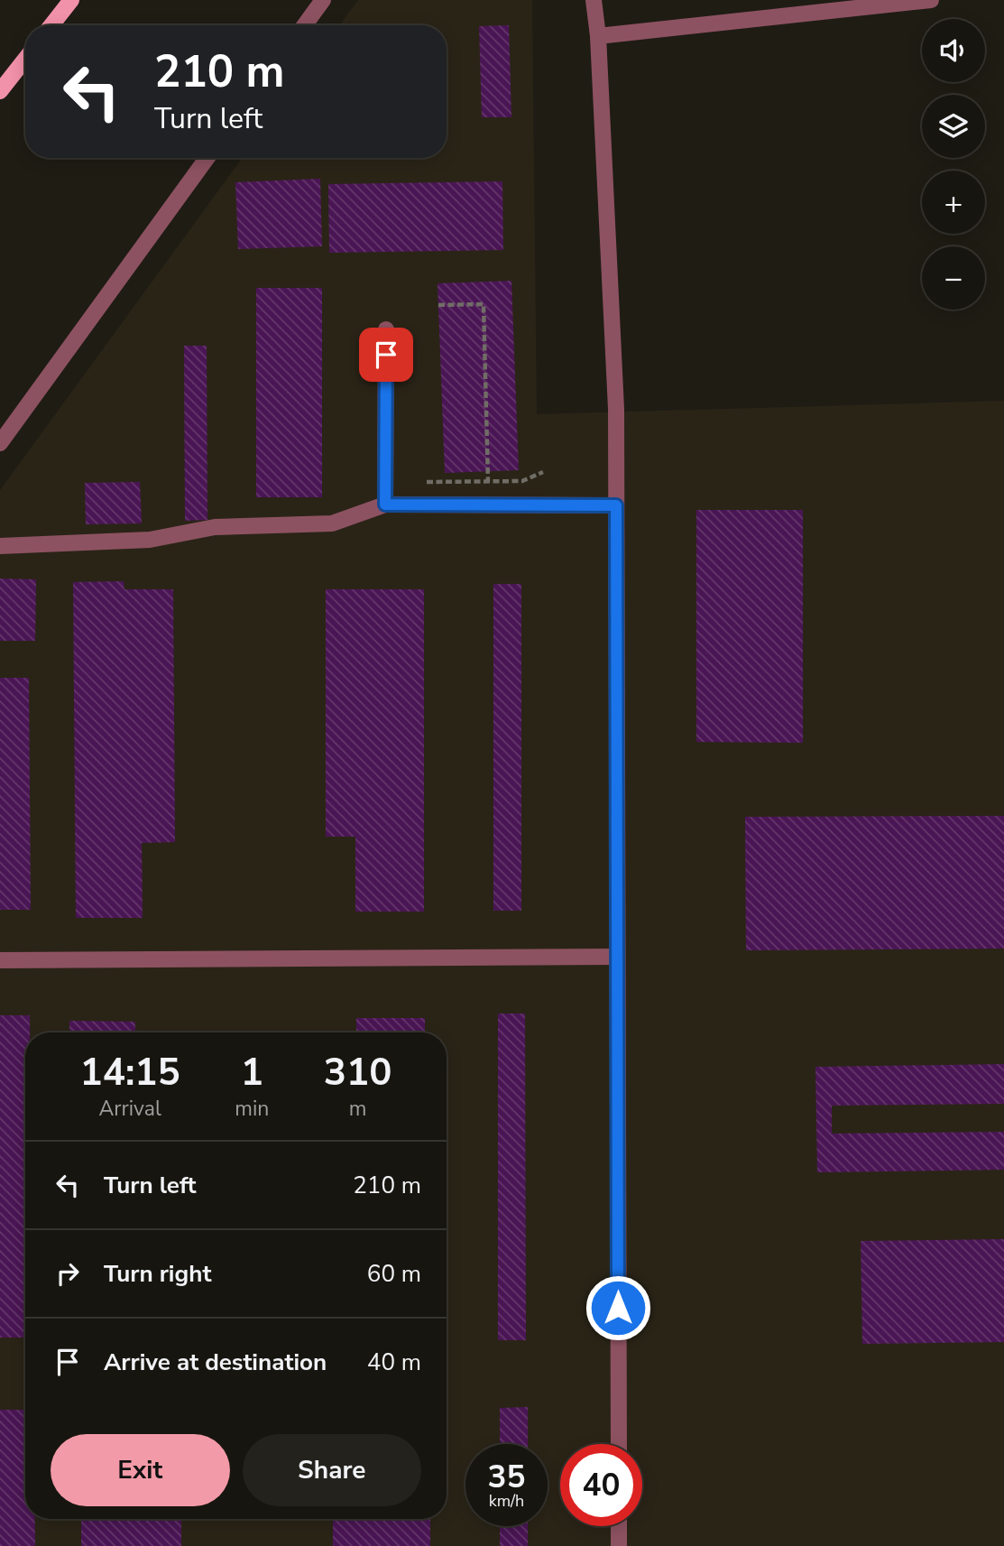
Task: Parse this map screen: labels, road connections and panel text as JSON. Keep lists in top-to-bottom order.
{
  "page": {
    "map_buttons": ["+", "−"],
    "turn": ["210 m", "Turn left"],
    "eta": [
      "14:15",
      "Arrival",
      "1",
      "min",
      "310",
      "m"
    ],
    "list": [
      {
        "name": "Turn left",
        "value": "210 m"
      },
      {
        "name": "Turn right",
        "value": "60 m"
      },
      {
        "name": "Arrive at destination",
        "value": "40 m"
      }
    ],
    "buttons": ["Exit", "Share"],
    "speed": "35 km/h",
    "limit": "40"
  }
}
